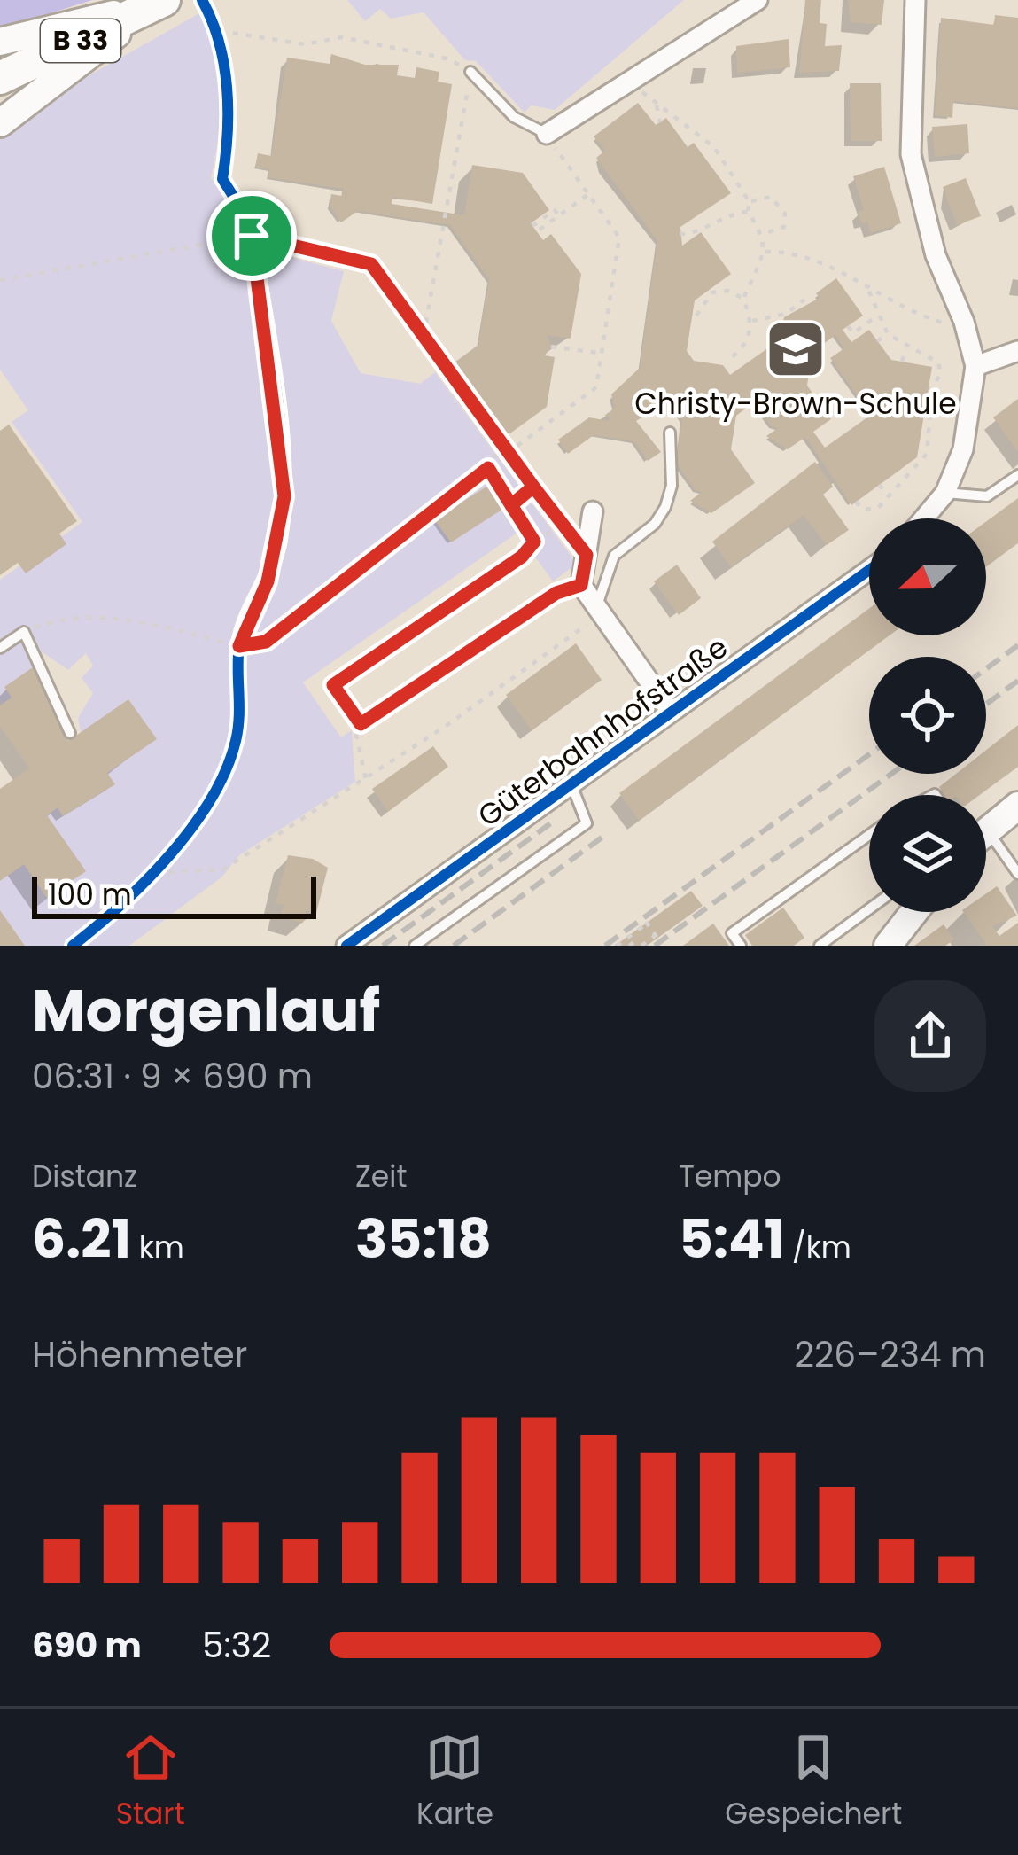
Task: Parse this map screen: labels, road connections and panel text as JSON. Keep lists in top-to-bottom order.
{
  "streets": {
    "main road": ["B 33"],
    "street": ["Güterbahnhofstraße"]
  },
  "places": {
    "school or university": ["Christy-Brown-Schule"]
  },
  "scale_bar": "100 m",
  "north": "left",
  "page": {
    "scale": "100 m",
    "heading": ["Morgenlauf", "06:31 · 9 × 690 m"],
    "stats": [
      ["Distanz", "6.21 km"],
      ["Zeit", "35:18"],
      ["Tempo", "5:41 /km"]
    ],
    "chart": ["Höhenmeter", "226–234 m"],
    "list": [
      {
        "name": "690 m",
        "note": "5:32"
      }
    ],
    "tabs": ["Start", "Karte", "Gespeichert"]
  }
}
